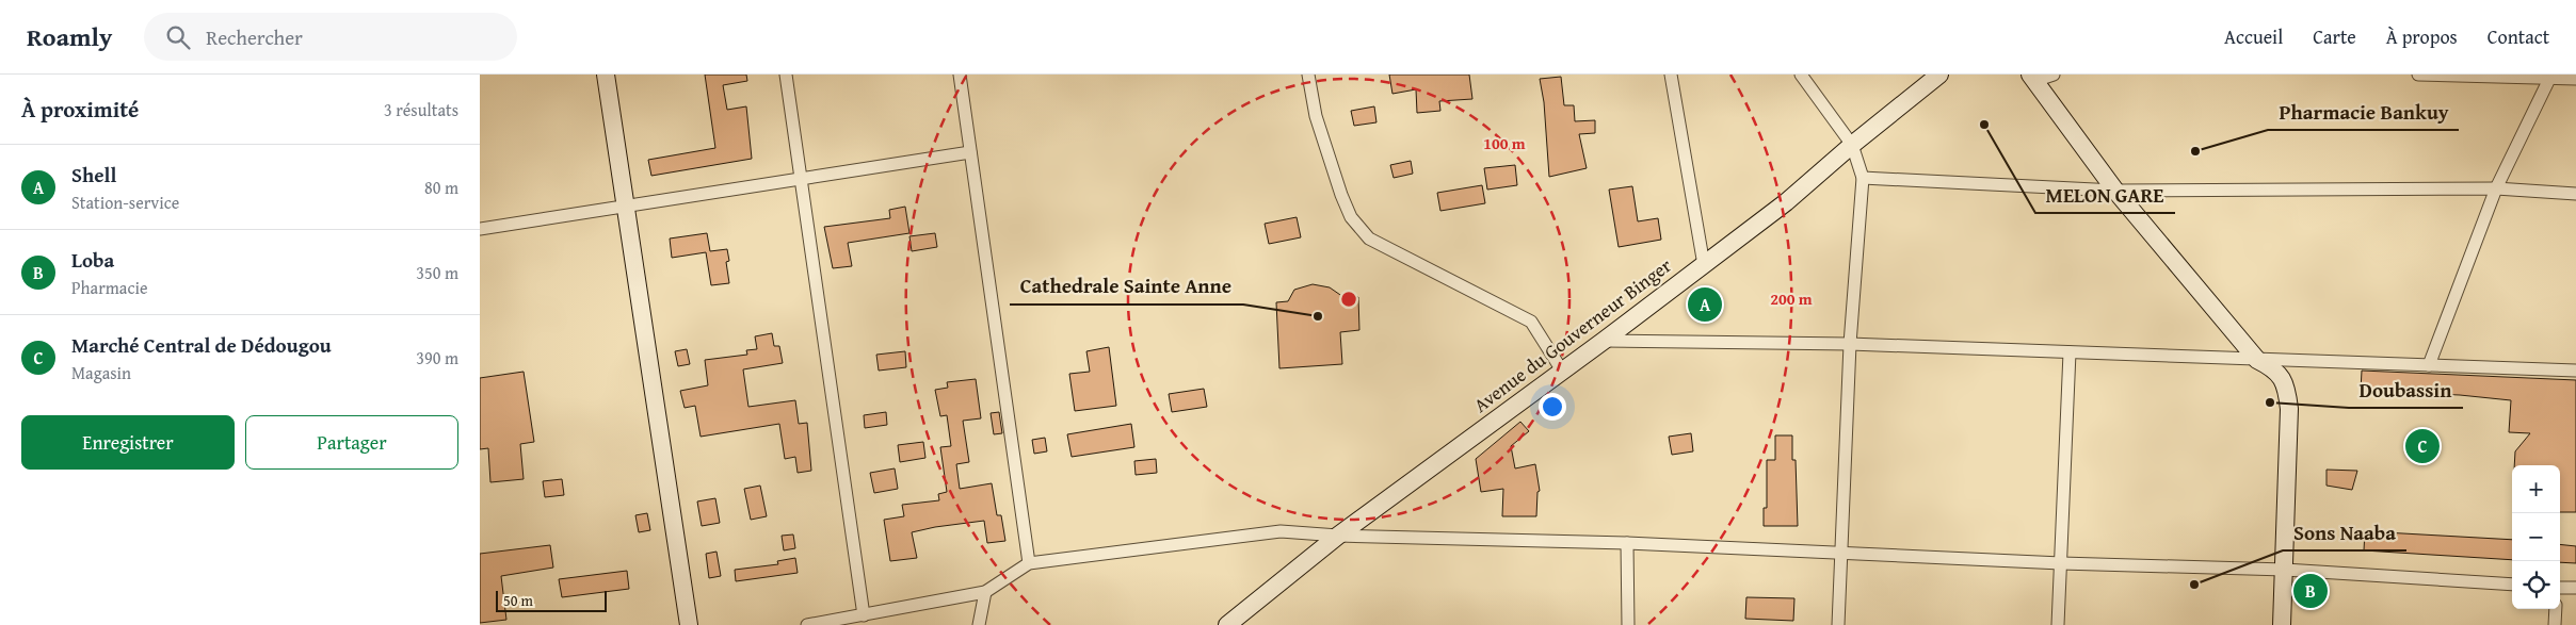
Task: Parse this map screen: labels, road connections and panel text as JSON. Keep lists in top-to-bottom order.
{
  "streets": {
    "street": ["Avenue du Gouverneur Binger"]
  },
  "places": [
    "MELON GARE",
    "Pharmacie Bankuy",
    "Cathedrale Sainte Anne",
    "Doubassin",
    "Sons Naaba"
  ],
  "scale_bar": "50 m",
  "page": {
    "header": "Roamly",
    "search": "Rechercher",
    "nav": [
      "Accueil",
      "Carte",
      "À propos",
      "Contact"
    ],
    "heading": ["À proximité", "3 résultats"],
    "list": [
      {
        "mark": "A",
        "name": "Shell",
        "note": "Station-service",
        "value": "80 m"
      },
      {
        "mark": "B",
        "name": "Loba",
        "note": "Pharmacie",
        "value": "350 m"
      },
      {
        "mark": "C",
        "name": "Marché Central de Dédougou",
        "note": "Magasin",
        "value": "390 m"
      }
    ],
    "pins": ["A", "C", "B"],
    "buttons": ["Enregistrer", "Partager"],
    "map_buttons": ["+", "−"],
    "scale": "50 m"
  },
  "rings": ["100 m", "200 m"]
}
